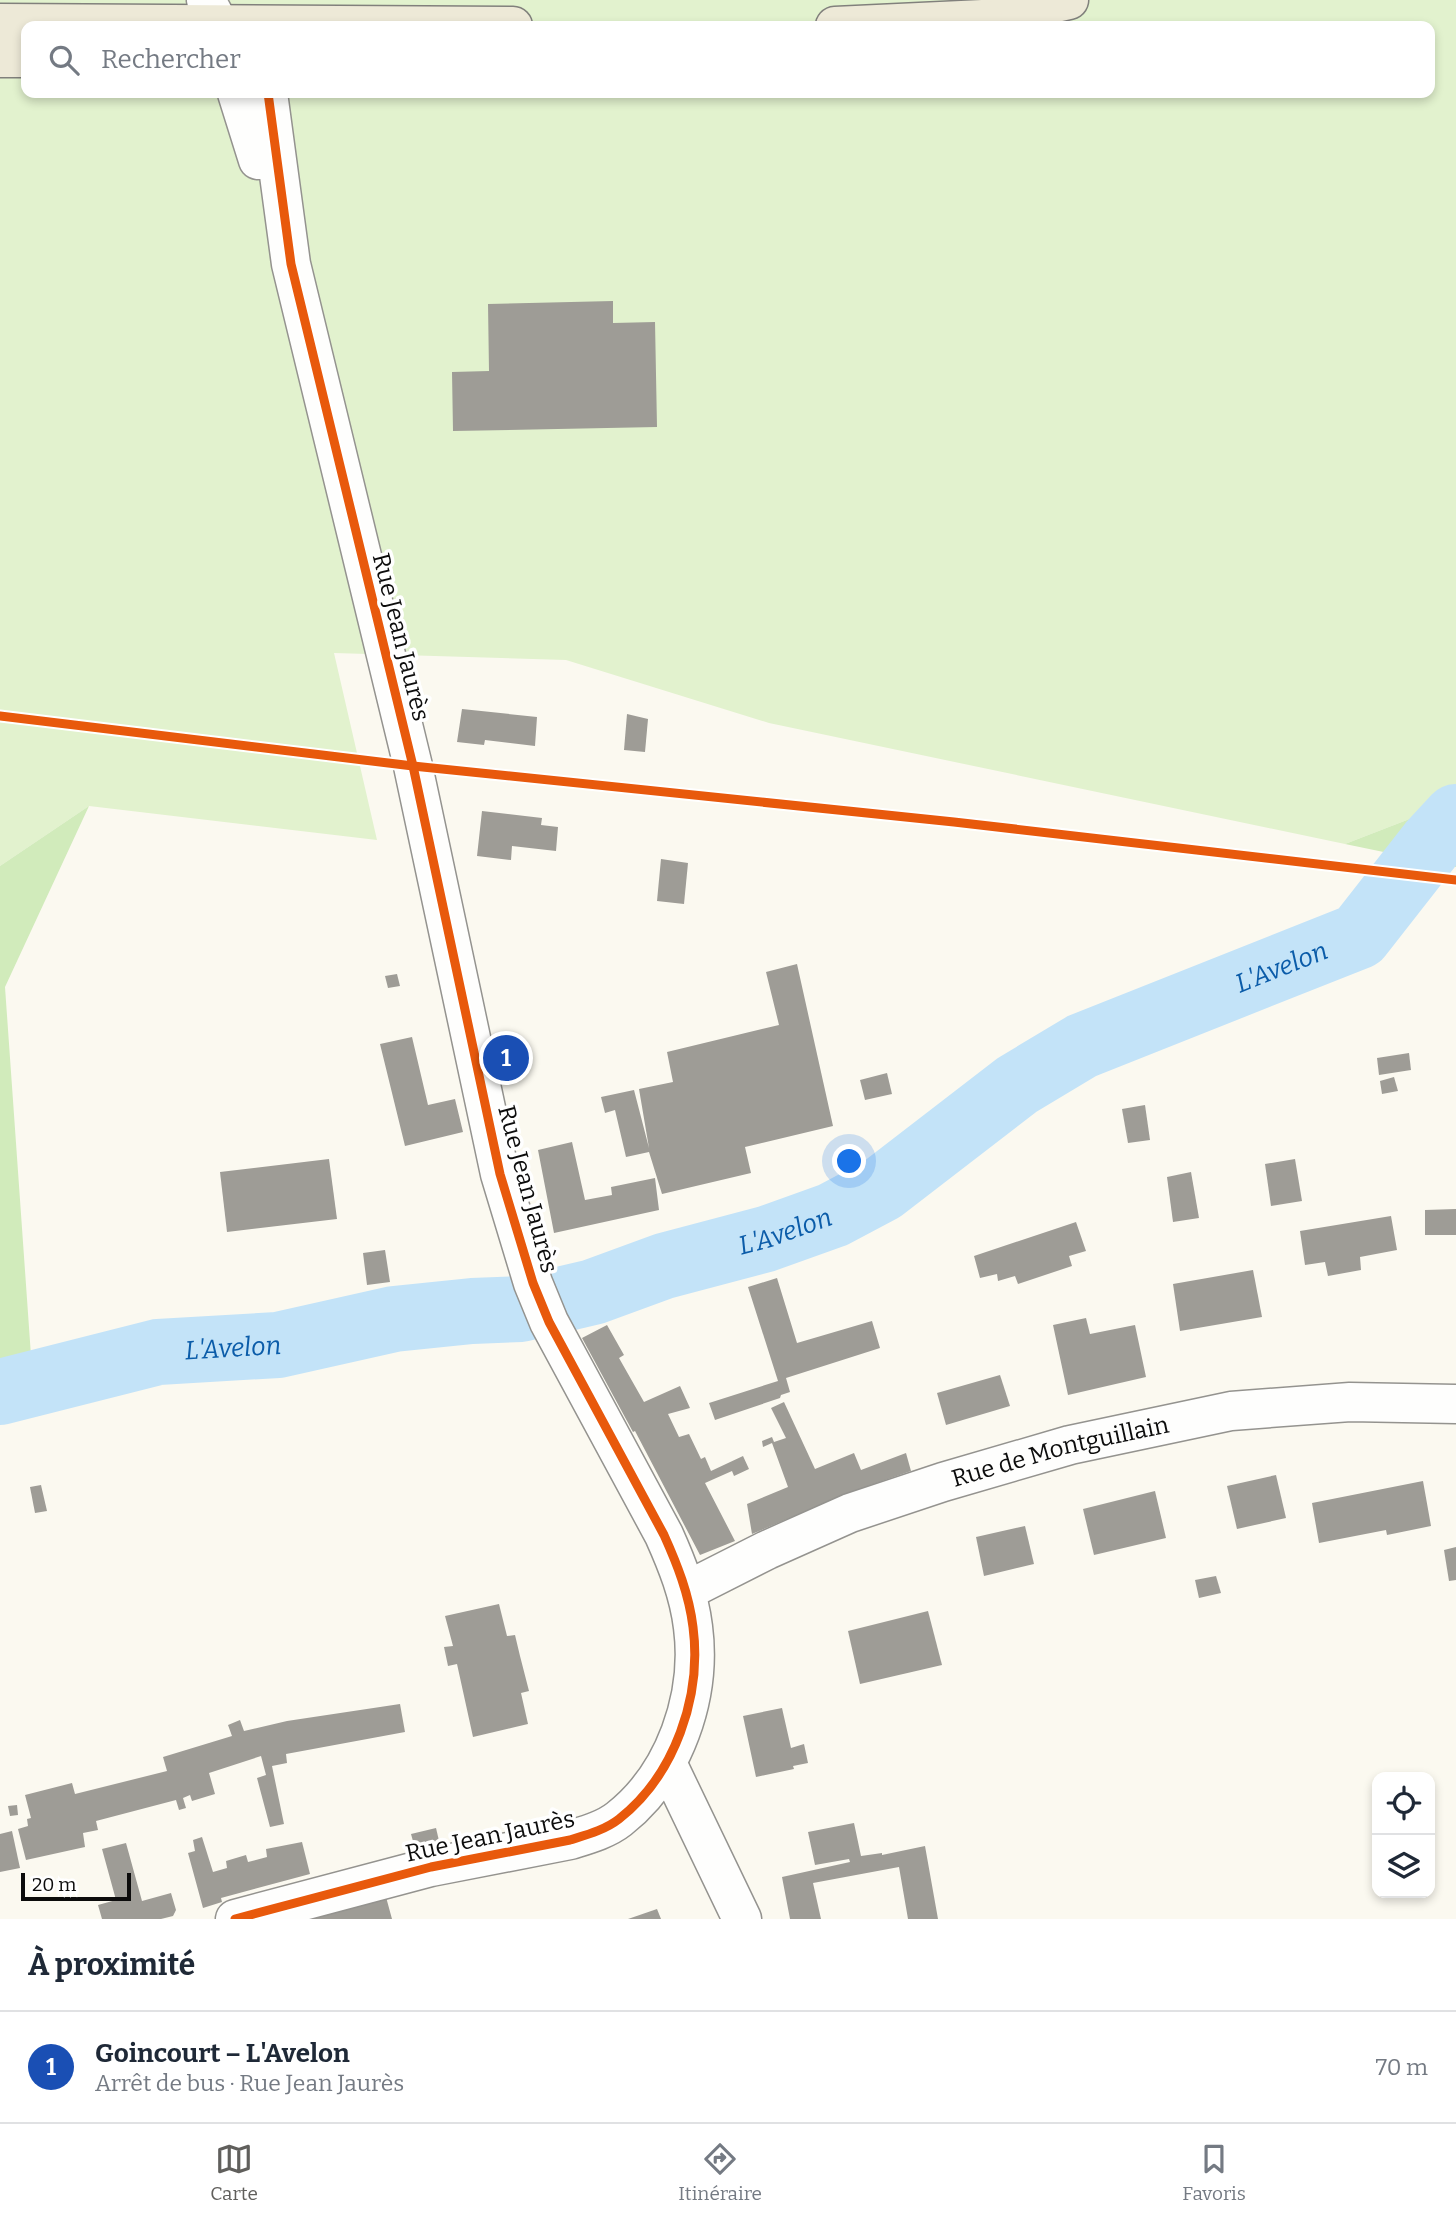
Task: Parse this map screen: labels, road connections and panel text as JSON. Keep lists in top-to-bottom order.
{
  "streets": {
    "street": ["Rue Jean Jaurès", "Rue de Montguillain"]
  },
  "crossings": [
    ["Rue Jean Jaurès", "Rue de Montguillain"]
  ],
  "water": ["L'Avelon"],
  "scale_bar": "20 m",
  "page": {
    "search": "Rechercher",
    "pins": "1",
    "scale": "20 m",
    "heading": "À proximité",
    "list": [
      {
        "mark": "1",
        "name": "Goincourt – L'Avelon",
        "note": "Arrêt de bus · Rue Jean Jaurès",
        "value": "70 m"
      }
    ],
    "nav": ["Carte", "Itinéraire", "Favoris"]
  }
}
